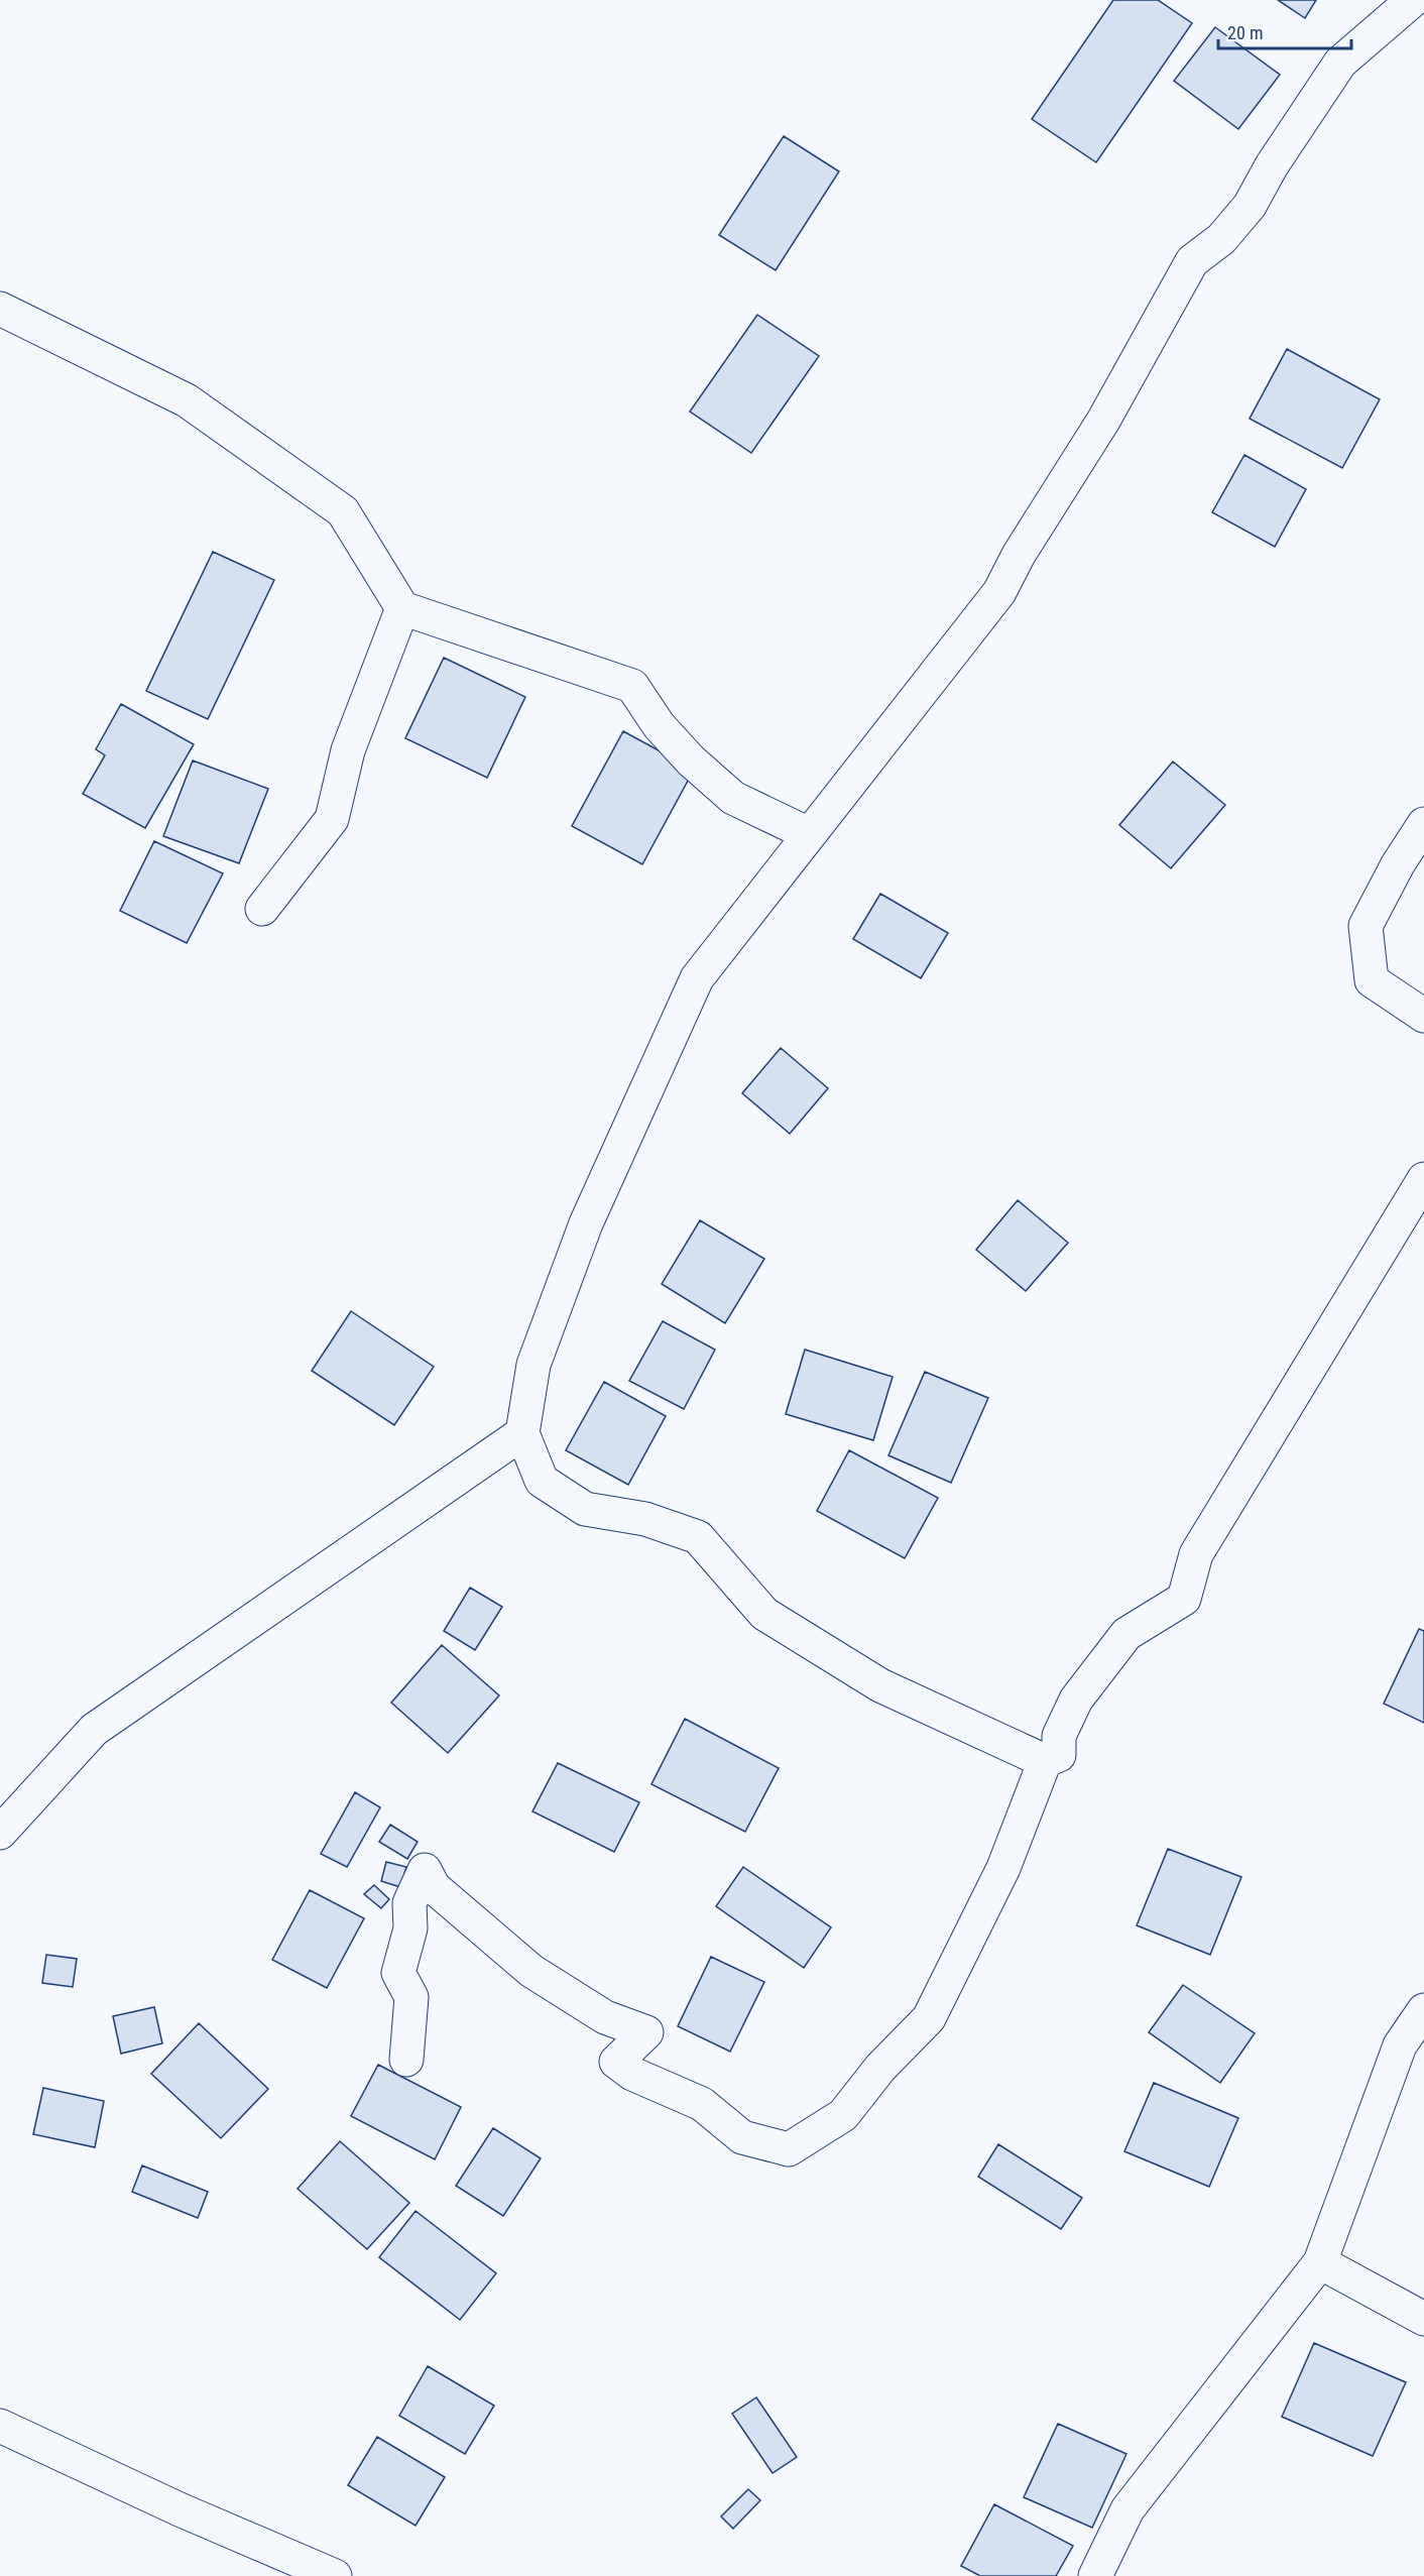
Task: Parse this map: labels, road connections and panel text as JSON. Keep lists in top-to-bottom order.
{
  "scale_bar": "20 m"
}
